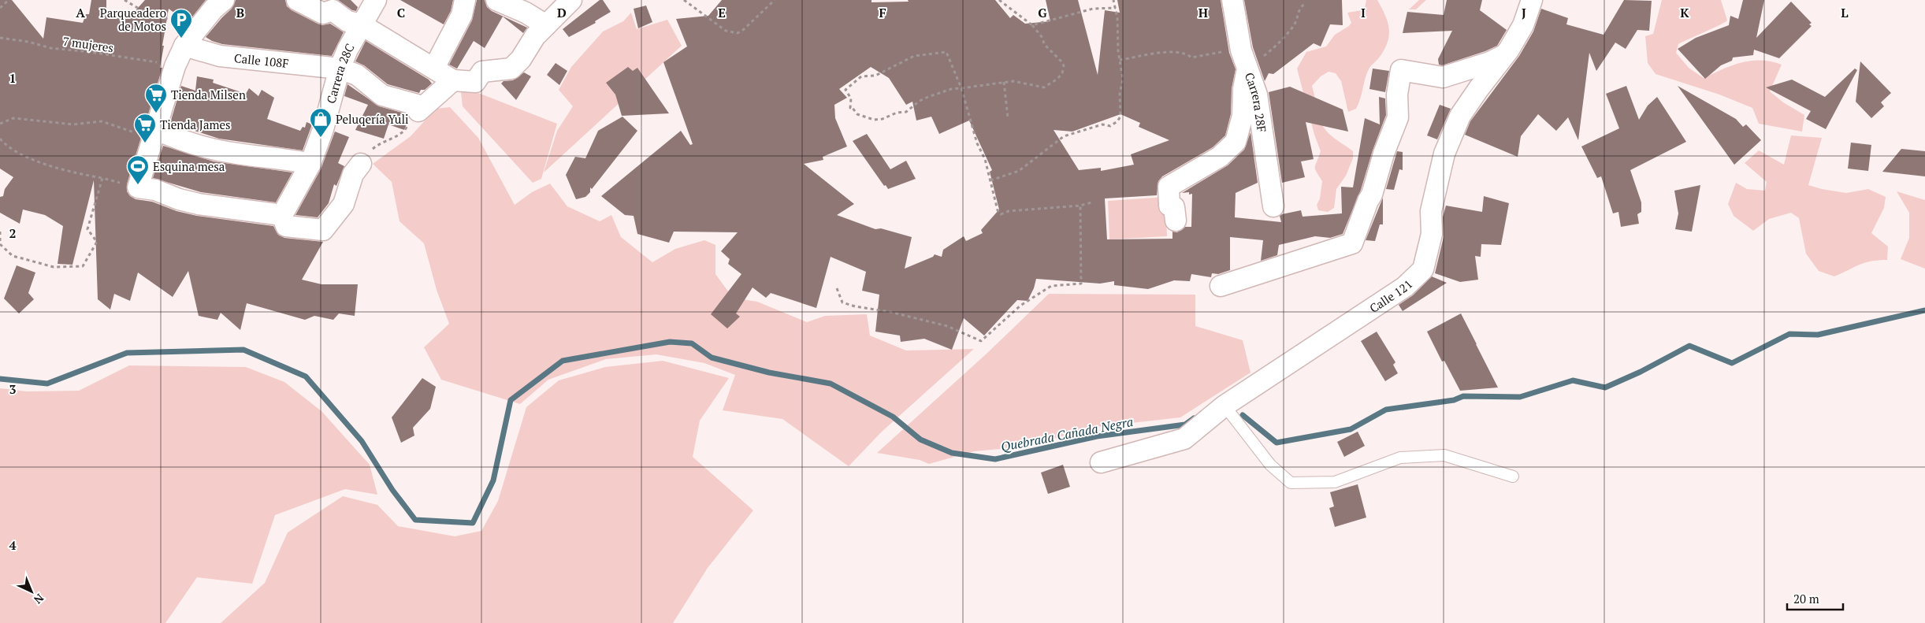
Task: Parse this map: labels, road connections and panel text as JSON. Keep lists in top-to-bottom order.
{
  "streets": {
    "street": [
      "Calle 108F",
      "Carrera 28C",
      "Carrera 28F",
      "Calle 121"
    ],
    "path": ["7 mujeres"]
  },
  "crossings": [
    ["Calle 108F", "Carrera 28C"]
  ],
  "water": ["Quebrada Cañada Negra"],
  "places": {
    "parking": ["Parqueadero de Motos"],
    "supermarket": ["Tienda Milsen", "Tienda James"],
    "shop": ["Peluqería Yuli"],
    "sports": ["Esquina mesa"]
  },
  "scale_bar": "20 m",
  "north": "bottom right",
  "grid": {
    "columns": [
      "A",
      "B",
      "C",
      "D",
      "E",
      "F",
      "G",
      "H",
      "I",
      "J",
      "K",
      "L"
    ],
    "rows": [
      "1",
      "2",
      "3",
      "4"
    ]
  }
}
